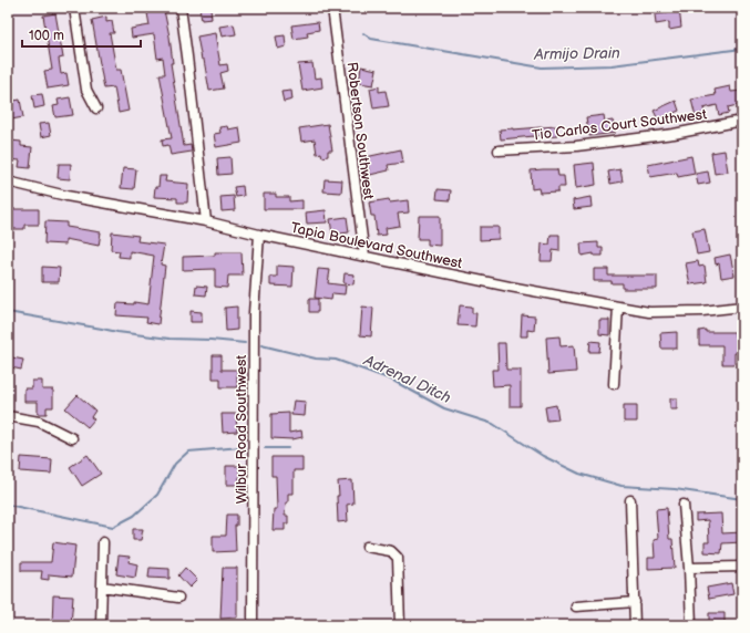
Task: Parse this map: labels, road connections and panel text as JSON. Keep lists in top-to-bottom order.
{
  "streets": {
    "street": [
      "Tio Carlos Court Southwest",
      "Robertson Southwest",
      "Tapia Boulevard Southwest",
      "Wilbur Road Southwest"
    ]
  },
  "crossings": [
    ["Robertson Southwest", "Tapia Boulevard Southwest"],
    ["Tapia Boulevard Southwest", "Wilbur Road Southwest"]
  ],
  "water": ["Armijo Drain", "Adrenal Ditch"],
  "scale_bar": "100 m"
}
